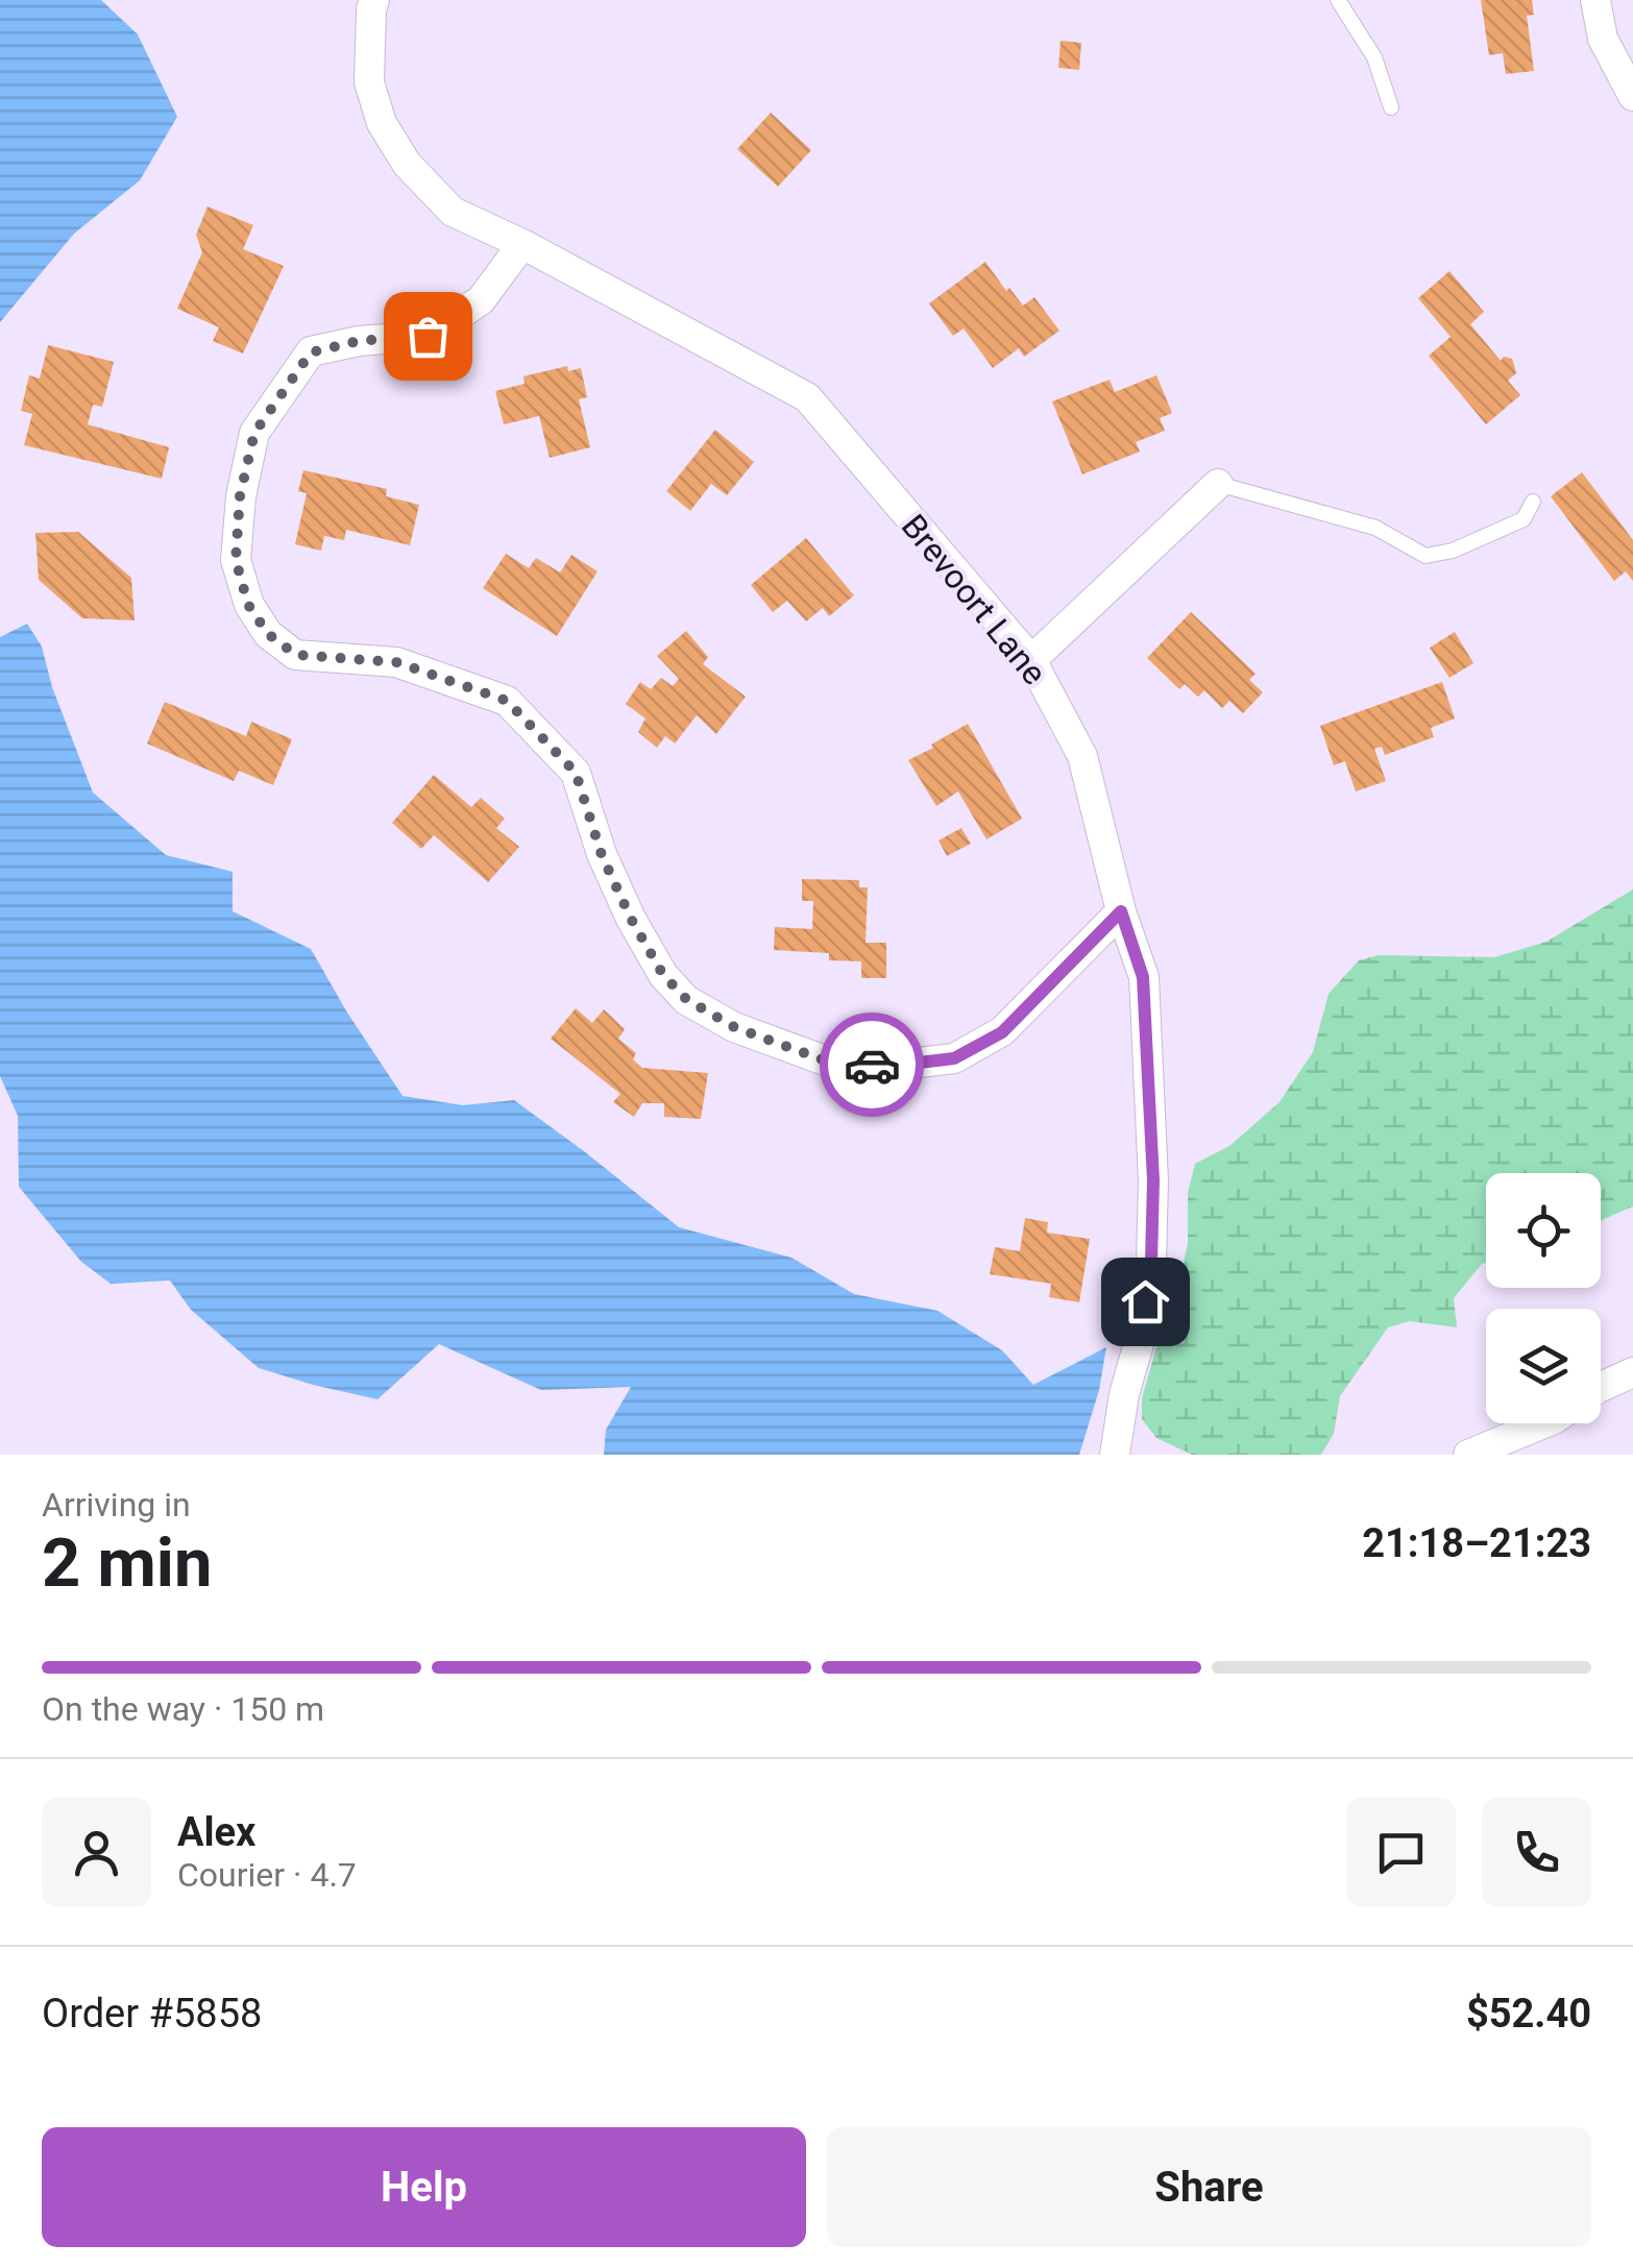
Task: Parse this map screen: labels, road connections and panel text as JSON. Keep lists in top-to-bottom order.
{
  "streets": {
    "street": ["Brevoort Lane"]
  },
  "page": {
    "heading": ["2 min", "Arriving in", "21:18–21:23"],
    "panel": [
      "Alex",
      "Courier · 4.7",
      "Order #5858",
      "$52.40"
    ],
    "bar": "On the way · 150 m",
    "buttons": ["Help", "Share"]
  }
}
